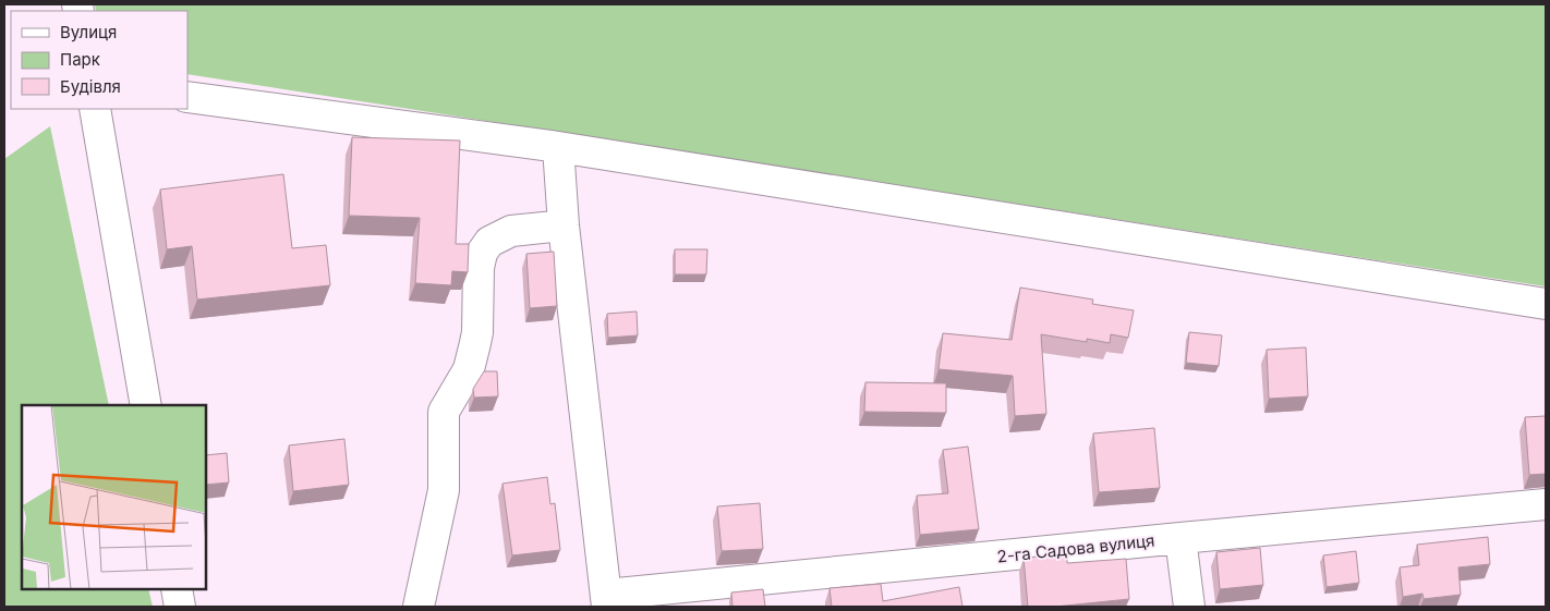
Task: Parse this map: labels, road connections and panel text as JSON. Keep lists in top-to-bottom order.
{
  "streets": {
    "street": ["2-га Садова вулиця"]
  },
  "legend": ["Вулиця", "Парк", "Будівля"]
}
